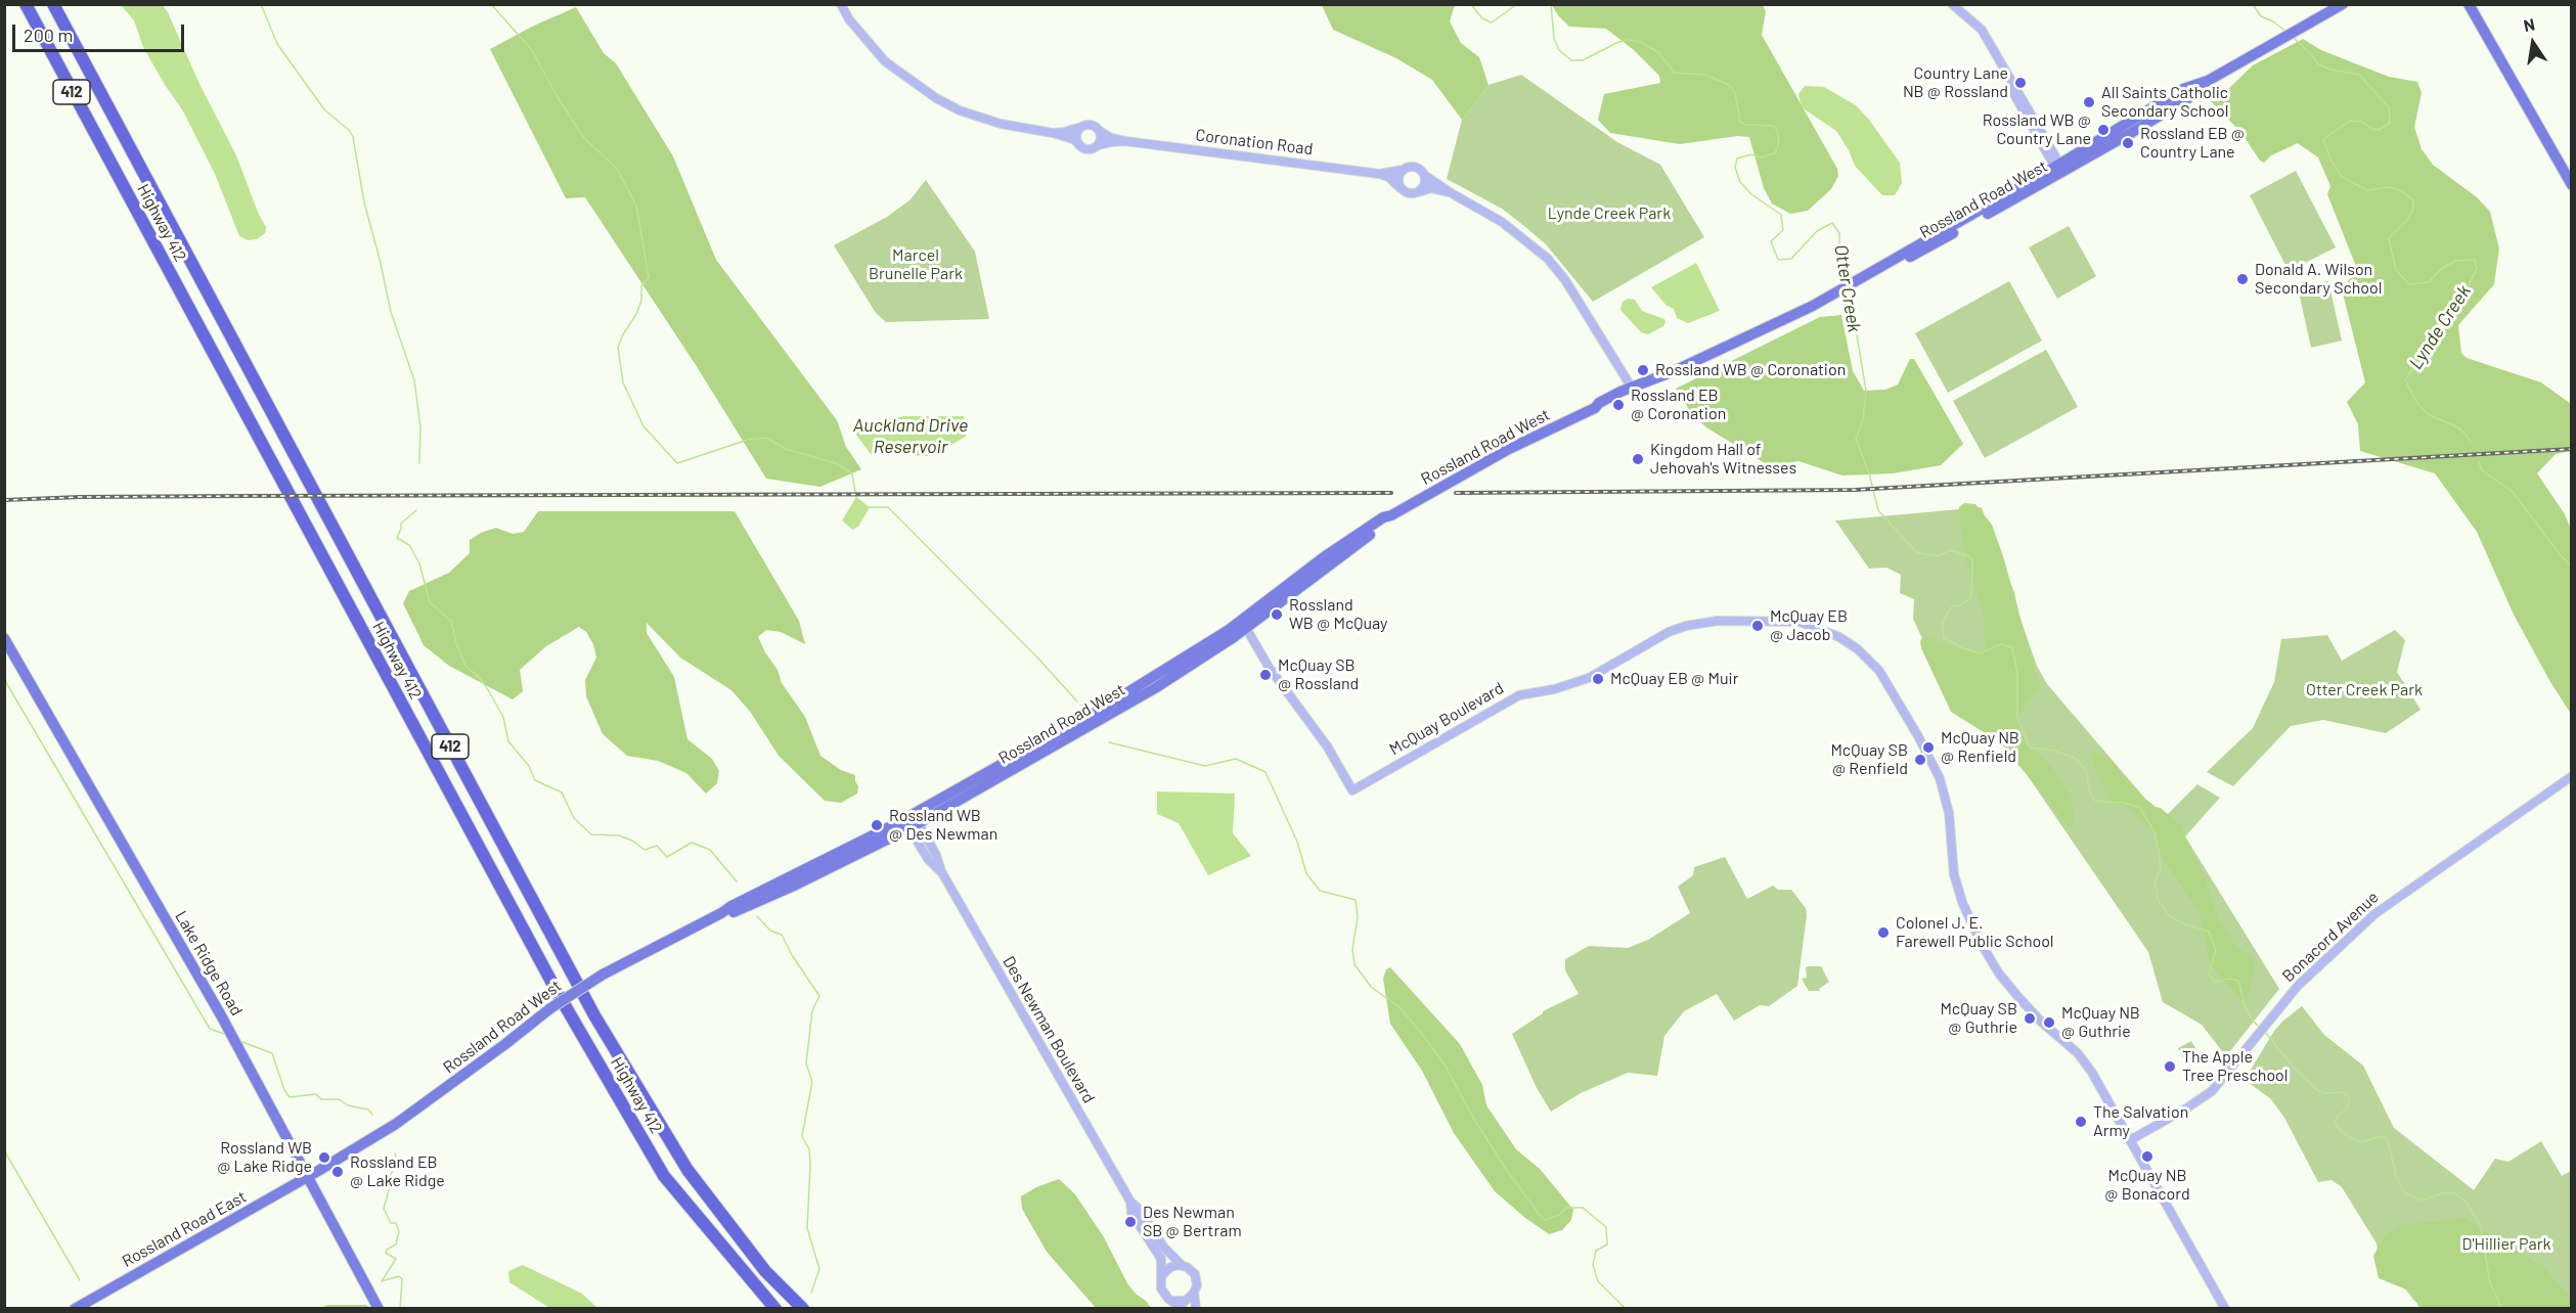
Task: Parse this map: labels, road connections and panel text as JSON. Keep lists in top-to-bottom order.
{
  "streets": {
    "highway": ["412", "Highway 412"],
    "main road": ["Rossland Road West", "Lake Ridge Road", "Rossland Road East"],
    "street": [
      "Coronation Road",
      "McQuay Boulevard",
      "Bonacord Avenue",
      "Des Newman Boulevard"
    ]
  },
  "crossings": [
    ["Rossland Road West", "McQuay Boulevard"],
    ["Rossland Road West", "Lake Ridge Road"],
    ["Rossland Road West", "Des Newman Boulevard"],
    ["Rossland Road West", "Rossland Road East"],
    ["McQuay Boulevard", "Bonacord Avenue"],
    ["Lake Ridge Road", "Rossland Road East"]
  ],
  "water": ["Otter Creek", "Lynde Creek", "Auckland Drive Reservoir"],
  "parks": [
    "Lynde Creek Park",
    "Marcel Brunelle Park",
    "Otter Creek Park",
    "D'Hillier Park"
  ],
  "places": [
    "Country Lane NB @ Rossland",
    "All Saints Catholic Secondary School",
    "Rossland WB @ Country Lane",
    "Rossland EB @ Country Lane",
    "Donald A. Wilson Secondary School",
    "Rossland WB @ Coronation",
    "Rossland EB @ Coronation",
    "Kingdom Hall of Jehovah's Witnesses",
    "Rossland WB @ McQuay",
    "McQuay EB @ Jacob",
    "McQuay SB @ Rossland",
    "McQuay EB @ Muir",
    "McQuay NB @ Renfield",
    "McQuay SB @ Renfield",
    "Rossland WB @ Des Newman",
    "Colonel J. E. Farewell Public School",
    "McQuay SB @ Guthrie",
    "McQuay NB @ Guthrie",
    "The Apple Tree Preschool",
    "The Salvation Army",
    "McQuay NB @ Bonacord",
    "Rossland WB @ Lake Ridge",
    "Rossland EB @ Lake Ridge",
    "Des Newman SB @ Bertram"
  ],
  "scale_bar": "200 m",
  "north": "top"
}
